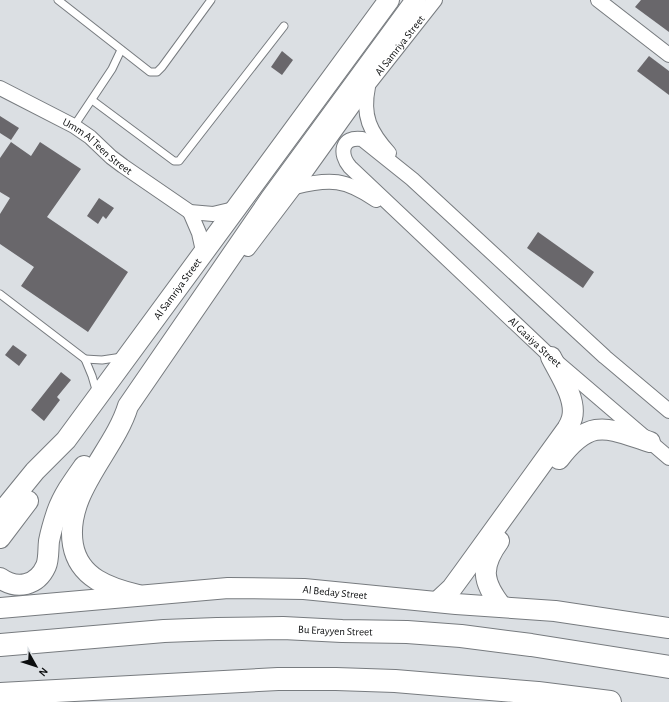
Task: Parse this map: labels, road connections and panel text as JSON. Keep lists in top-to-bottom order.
{
  "streets": {
    "highway": ["Bu Erayyen Street"],
    "street": [
      "Al Samriya Street",
      "Umm Al Teen Street",
      "Al Gaaiya Street",
      "Al Beday Street"
    ]
  },
  "crossings": [
    ["Al Samriya Street", "Umm Al Teen Street"],
    ["Al Samriya Street", "Al Gaaiya Street"],
    ["Al Samriya Street", "Al Beday Street"]
  ],
  "north": "bottom right"
}
